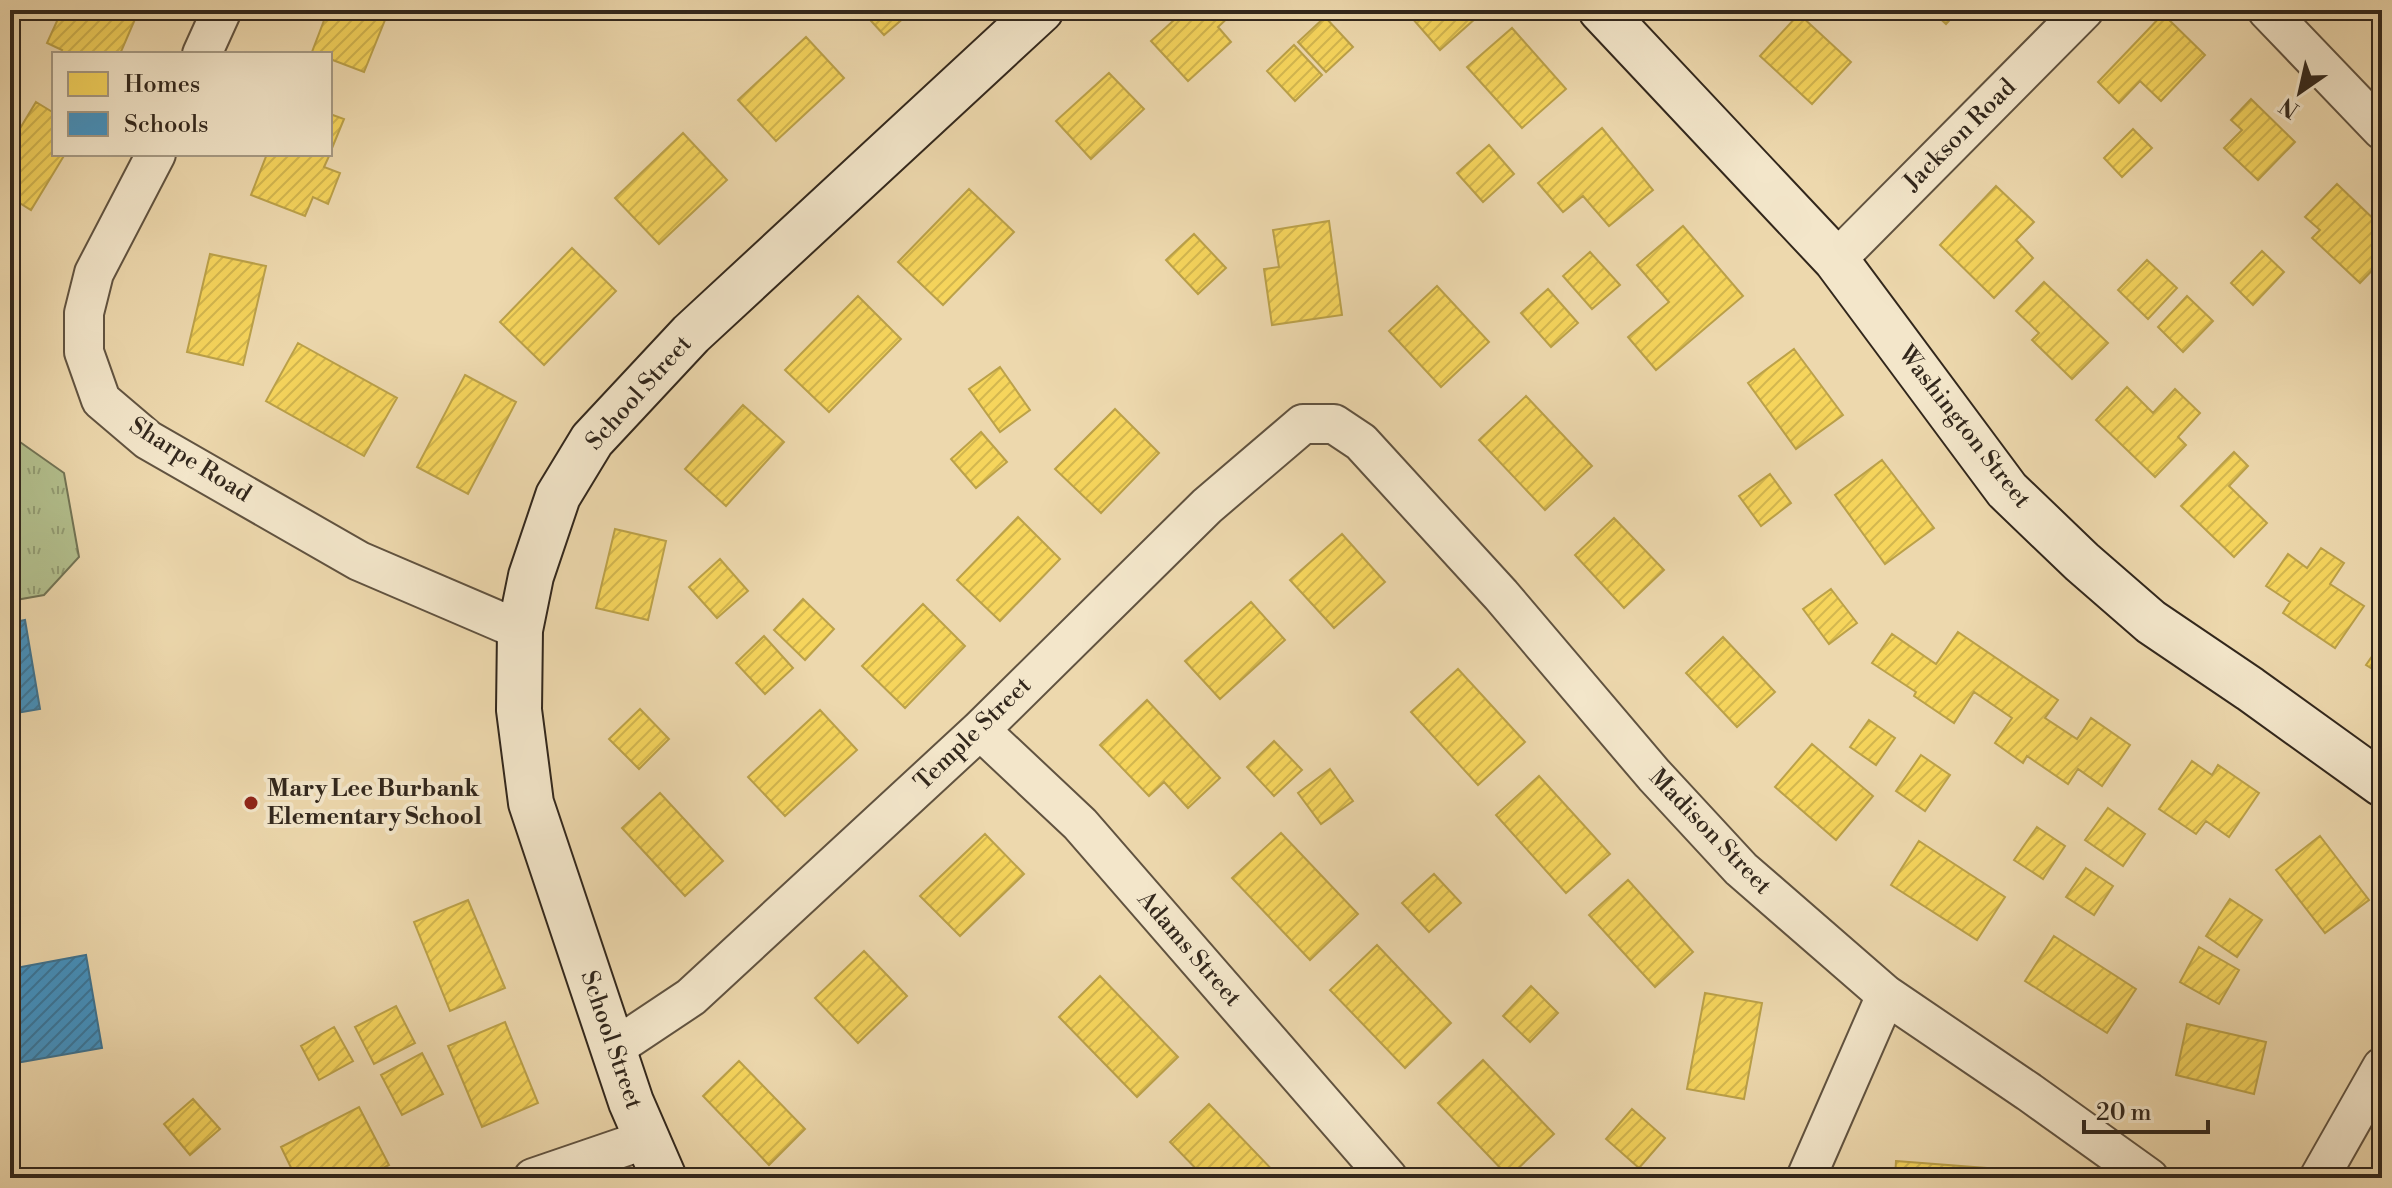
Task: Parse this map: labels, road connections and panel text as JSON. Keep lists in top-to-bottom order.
{
  "streets": {
    "street": [
      "Jackson Road",
      "School Street",
      "Washington Street",
      "Sharpe Road",
      "Temple Street",
      "Madison Street",
      "Adams Street"
    ]
  },
  "crossings": [
    ["Jackson Road", "Washington Street"],
    ["School Street", "Sharpe Road"],
    ["School Street", "Temple Street"],
    ["Temple Street", "Madison Street"],
    ["Temple Street", "Adams Street"]
  ],
  "places": ["Mary Lee Burbank Elementary School"],
  "legend": ["Homes", "Schools"],
  "scale_bar": "20 m",
  "north": "bottom left"
}
